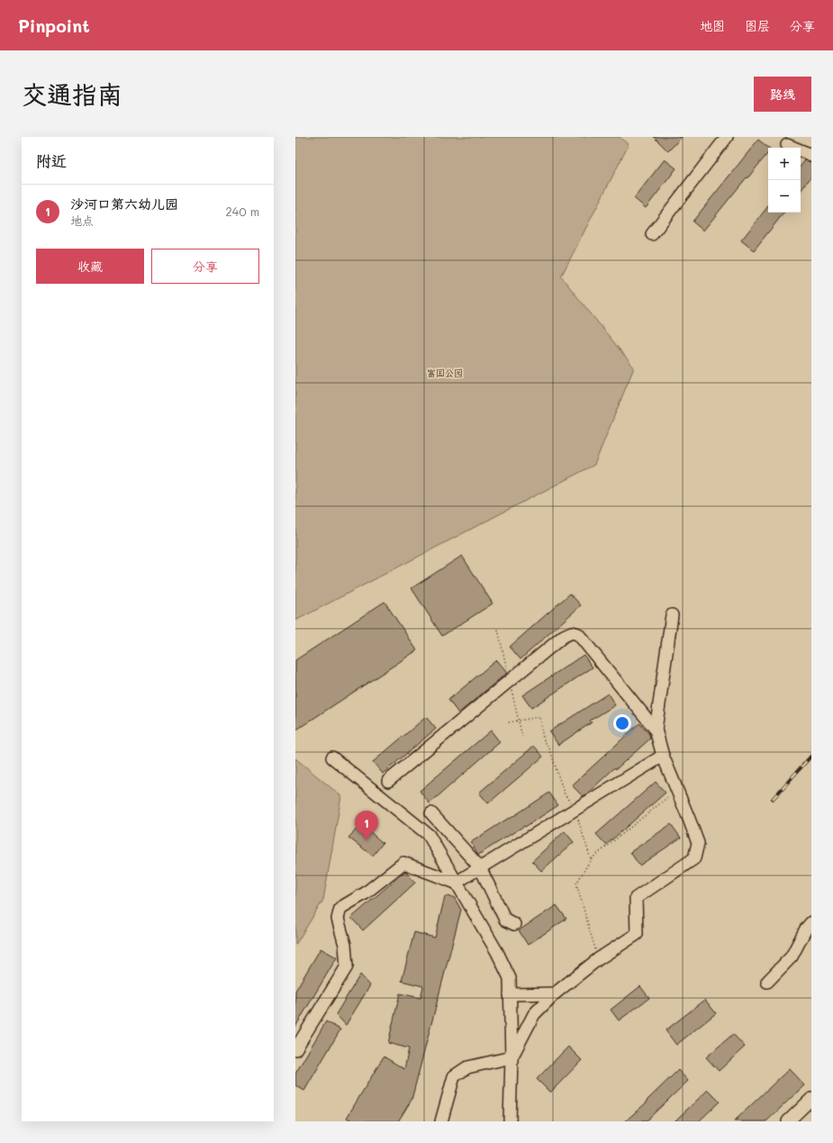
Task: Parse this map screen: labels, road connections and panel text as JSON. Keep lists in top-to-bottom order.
{
  "parks": ["富国公园"],
  "page": {
    "header": "Pinpoint",
    "nav": ["地图", "图层", "分享"],
    "buttons": [
      "路线",
      ["收藏", "分享"]
    ],
    "title": "交通指南",
    "heading": "附近",
    "map_buttons": ["+", "−"],
    "list": [
      {
        "mark": "1",
        "name": "沙河口第六幼儿园",
        "note": "地点",
        "value": "240 m"
      }
    ],
    "pins": "1"
  }
}
